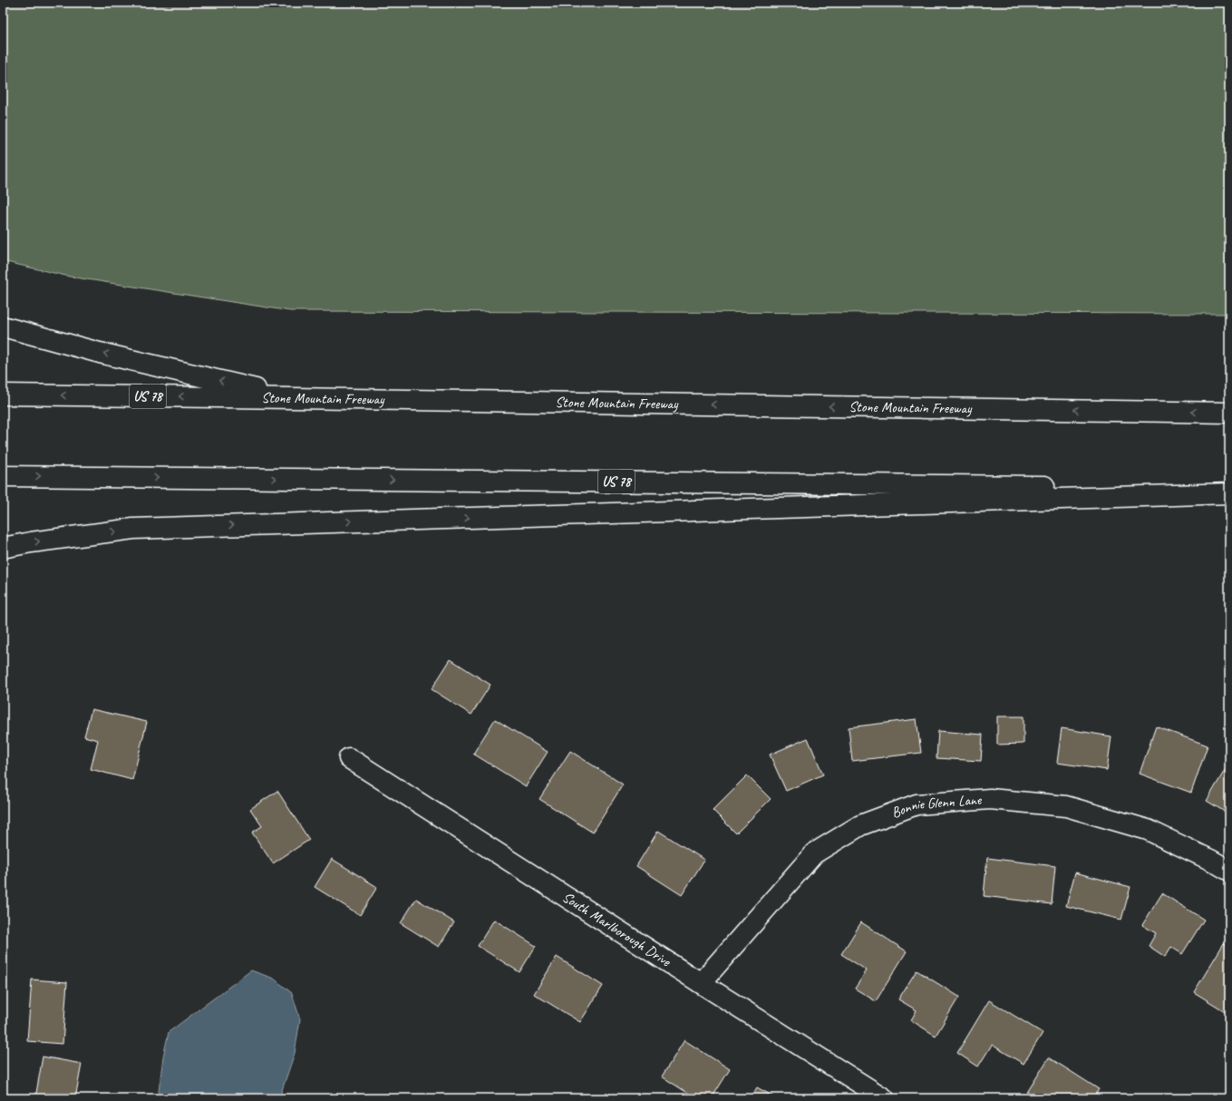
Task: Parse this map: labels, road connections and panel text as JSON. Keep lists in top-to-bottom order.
{
  "streets": {
    "main road": [
      "US 78",
      "Stone Mountain Freeway",
      "Bonnie Glenn Lane",
      "South Marlborough Drive"
    ]
  },
  "crossings": [
    ["Bonnie Glenn Lane", "South Marlborough Drive"]
  ]
}
